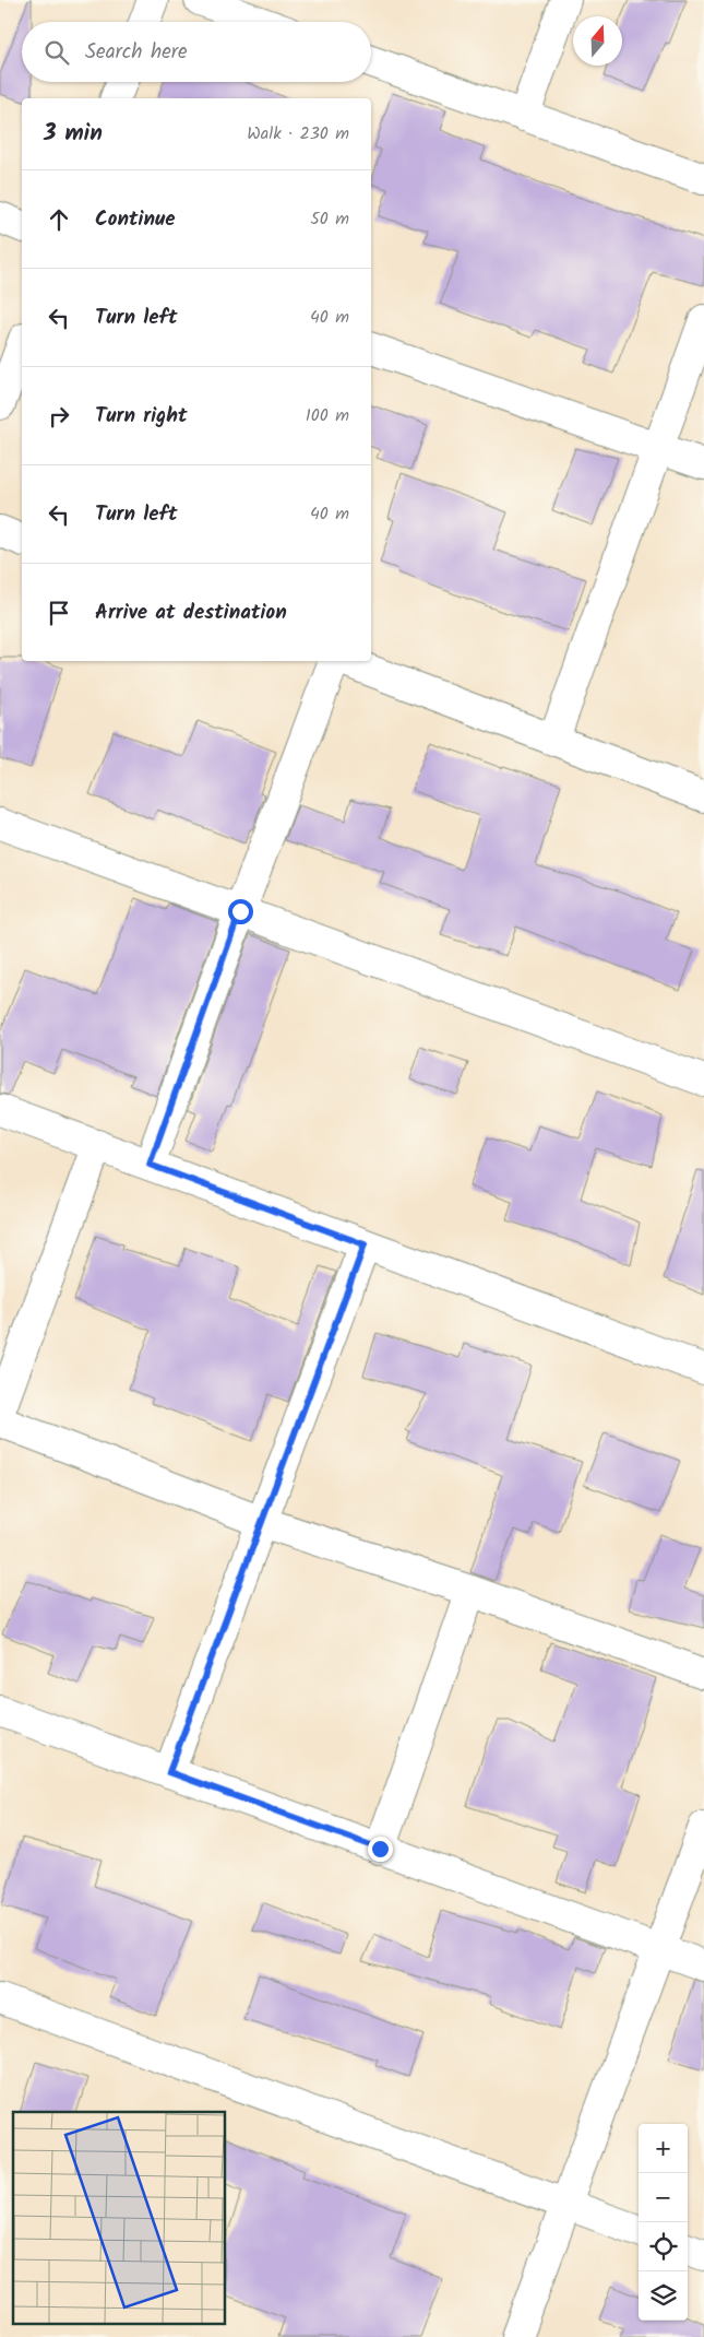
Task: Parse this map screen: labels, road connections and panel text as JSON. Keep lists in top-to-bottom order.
{
  "north": "top",
  "page": {
    "search": "Search here",
    "heading": ["3 min", "Walk · 230 m"],
    "list": [
      ["Continue", "50 m"],
      ["Turn left", "40 m"],
      ["Turn right", "100 m"],
      ["Turn left", "40 m"],
      "Arrive at destination"
    ],
    "map_buttons": ["+", "−"]
  }
}
